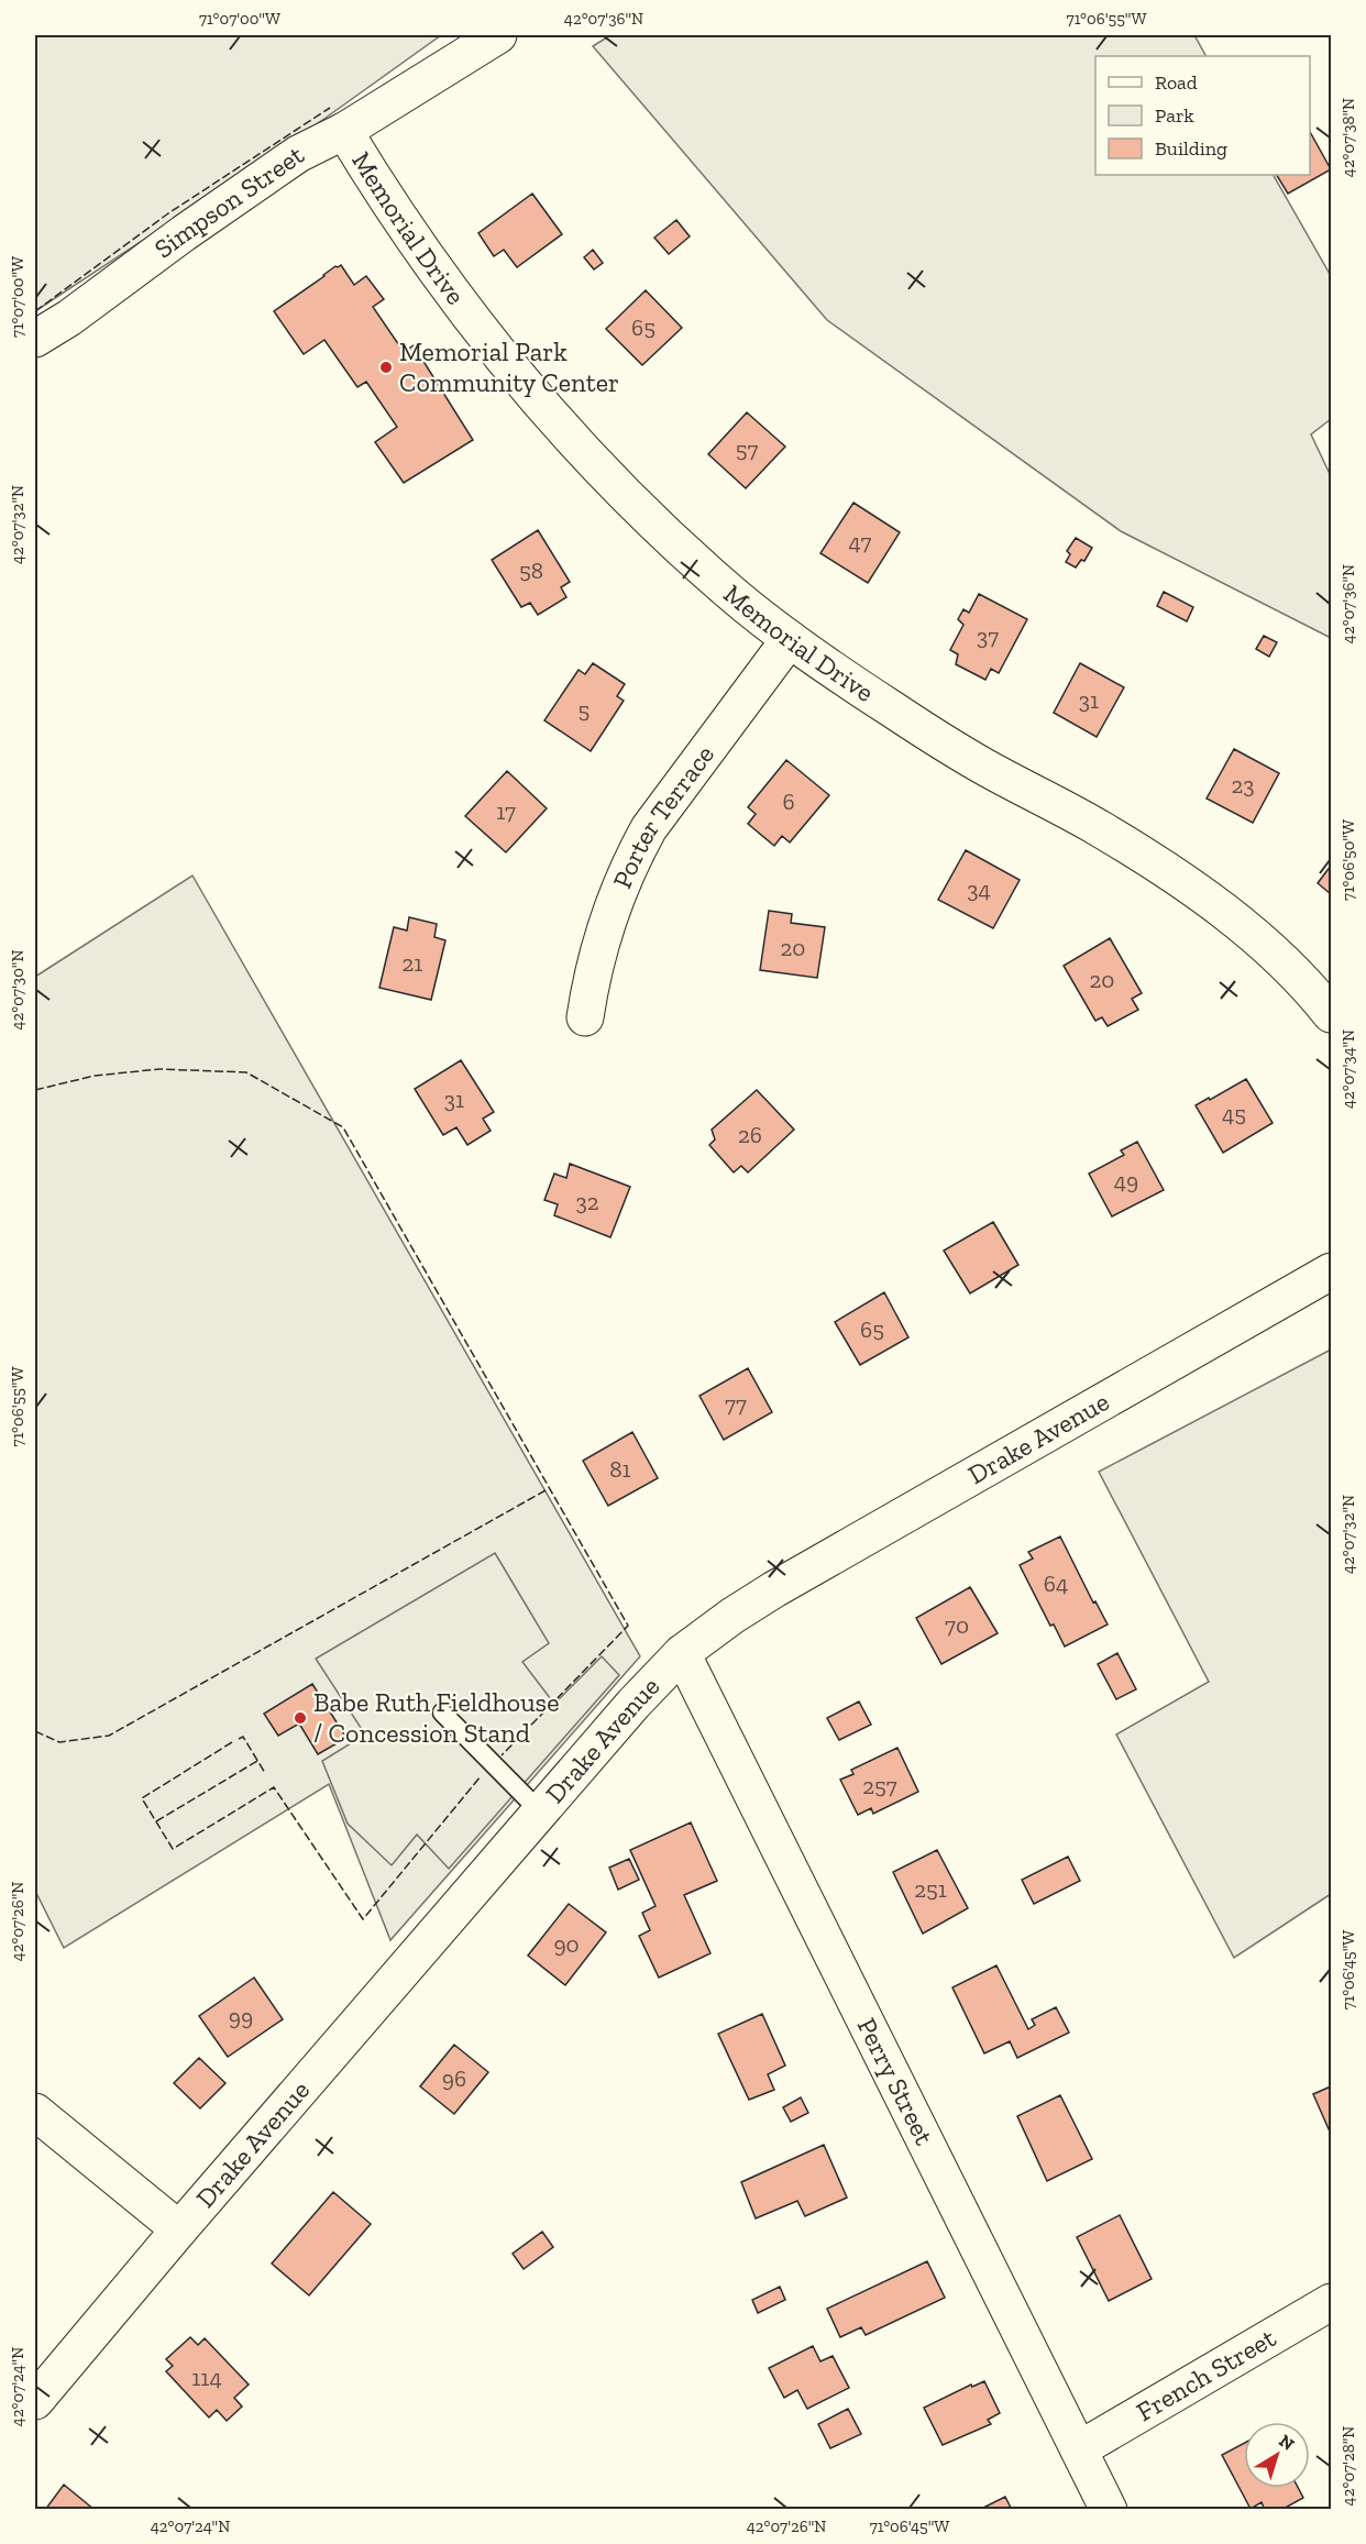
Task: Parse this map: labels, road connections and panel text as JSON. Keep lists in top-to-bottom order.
{
  "streets": {
    "street": [
      "Simpson Street",
      "Memorial Drive",
      "Porter Terrace",
      "Drake Avenue",
      "Perry Street",
      "French Street"
    ]
  },
  "crossings": [
    ["Simpson Street", "Memorial Drive"],
    ["Memorial Drive", "Porter Terrace"],
    ["Drake Avenue", "Perry Street"],
    ["Perry Street", "French Street"]
  ],
  "places": ["Memorial Park Community Center", "Babe Ruth Fieldhouse / Concession Stand"],
  "house_numbers": [
    "65",
    "57",
    "47",
    "58",
    "37",
    "31",
    "5",
    "23",
    "6",
    "17",
    "34",
    "20",
    "21",
    "20",
    "31",
    "45",
    "26",
    "49",
    "32",
    "65",
    "77",
    "81",
    "64",
    "70",
    "257",
    "251",
    "90",
    "99",
    "96",
    "114"
  ],
  "legend": ["Road", "Park", "Building"],
  "north": "top right",
  "coordinates": [
    "71°07'00\"W",
    "42°07'36\"N",
    "71°06'55\"W",
    "42°07'38\"N",
    "42°07'32\"N",
    "71°06'50\"W",
    "42°07'30\"N",
    "42°07'34\"N",
    "42°07'26\"N",
    "71°06'45\"W",
    "42°07'24\"N",
    "42°07'28\"N"
  ]
}
